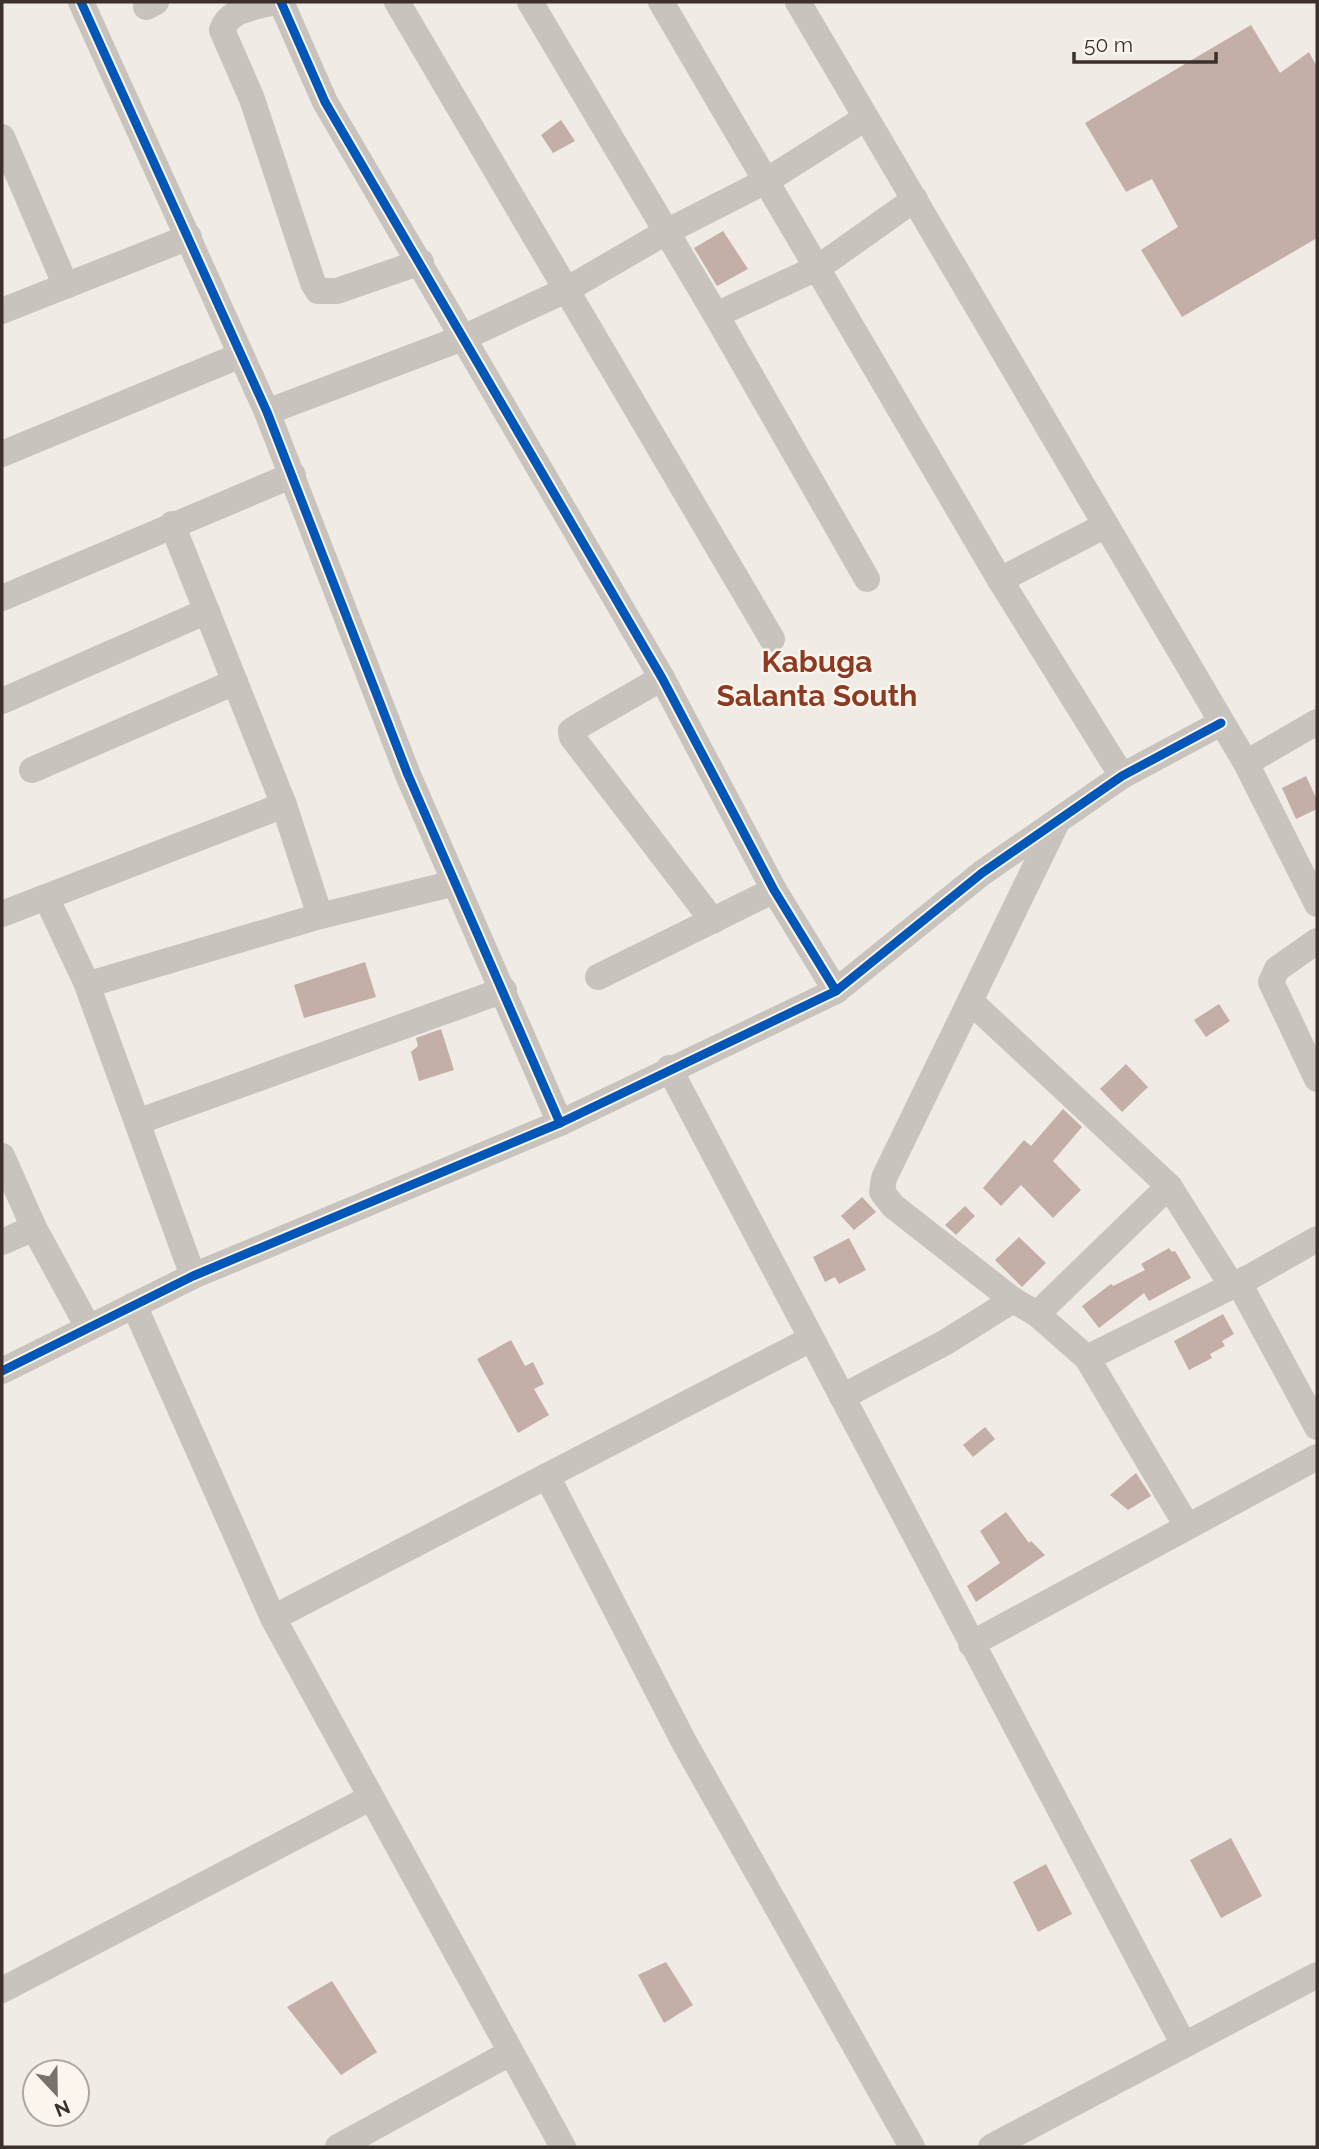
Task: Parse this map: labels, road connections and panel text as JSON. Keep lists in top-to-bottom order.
{
  "districts": ["Kabuga Salanta South"],
  "scale_bar": "50 m",
  "north": "bottom"
}
